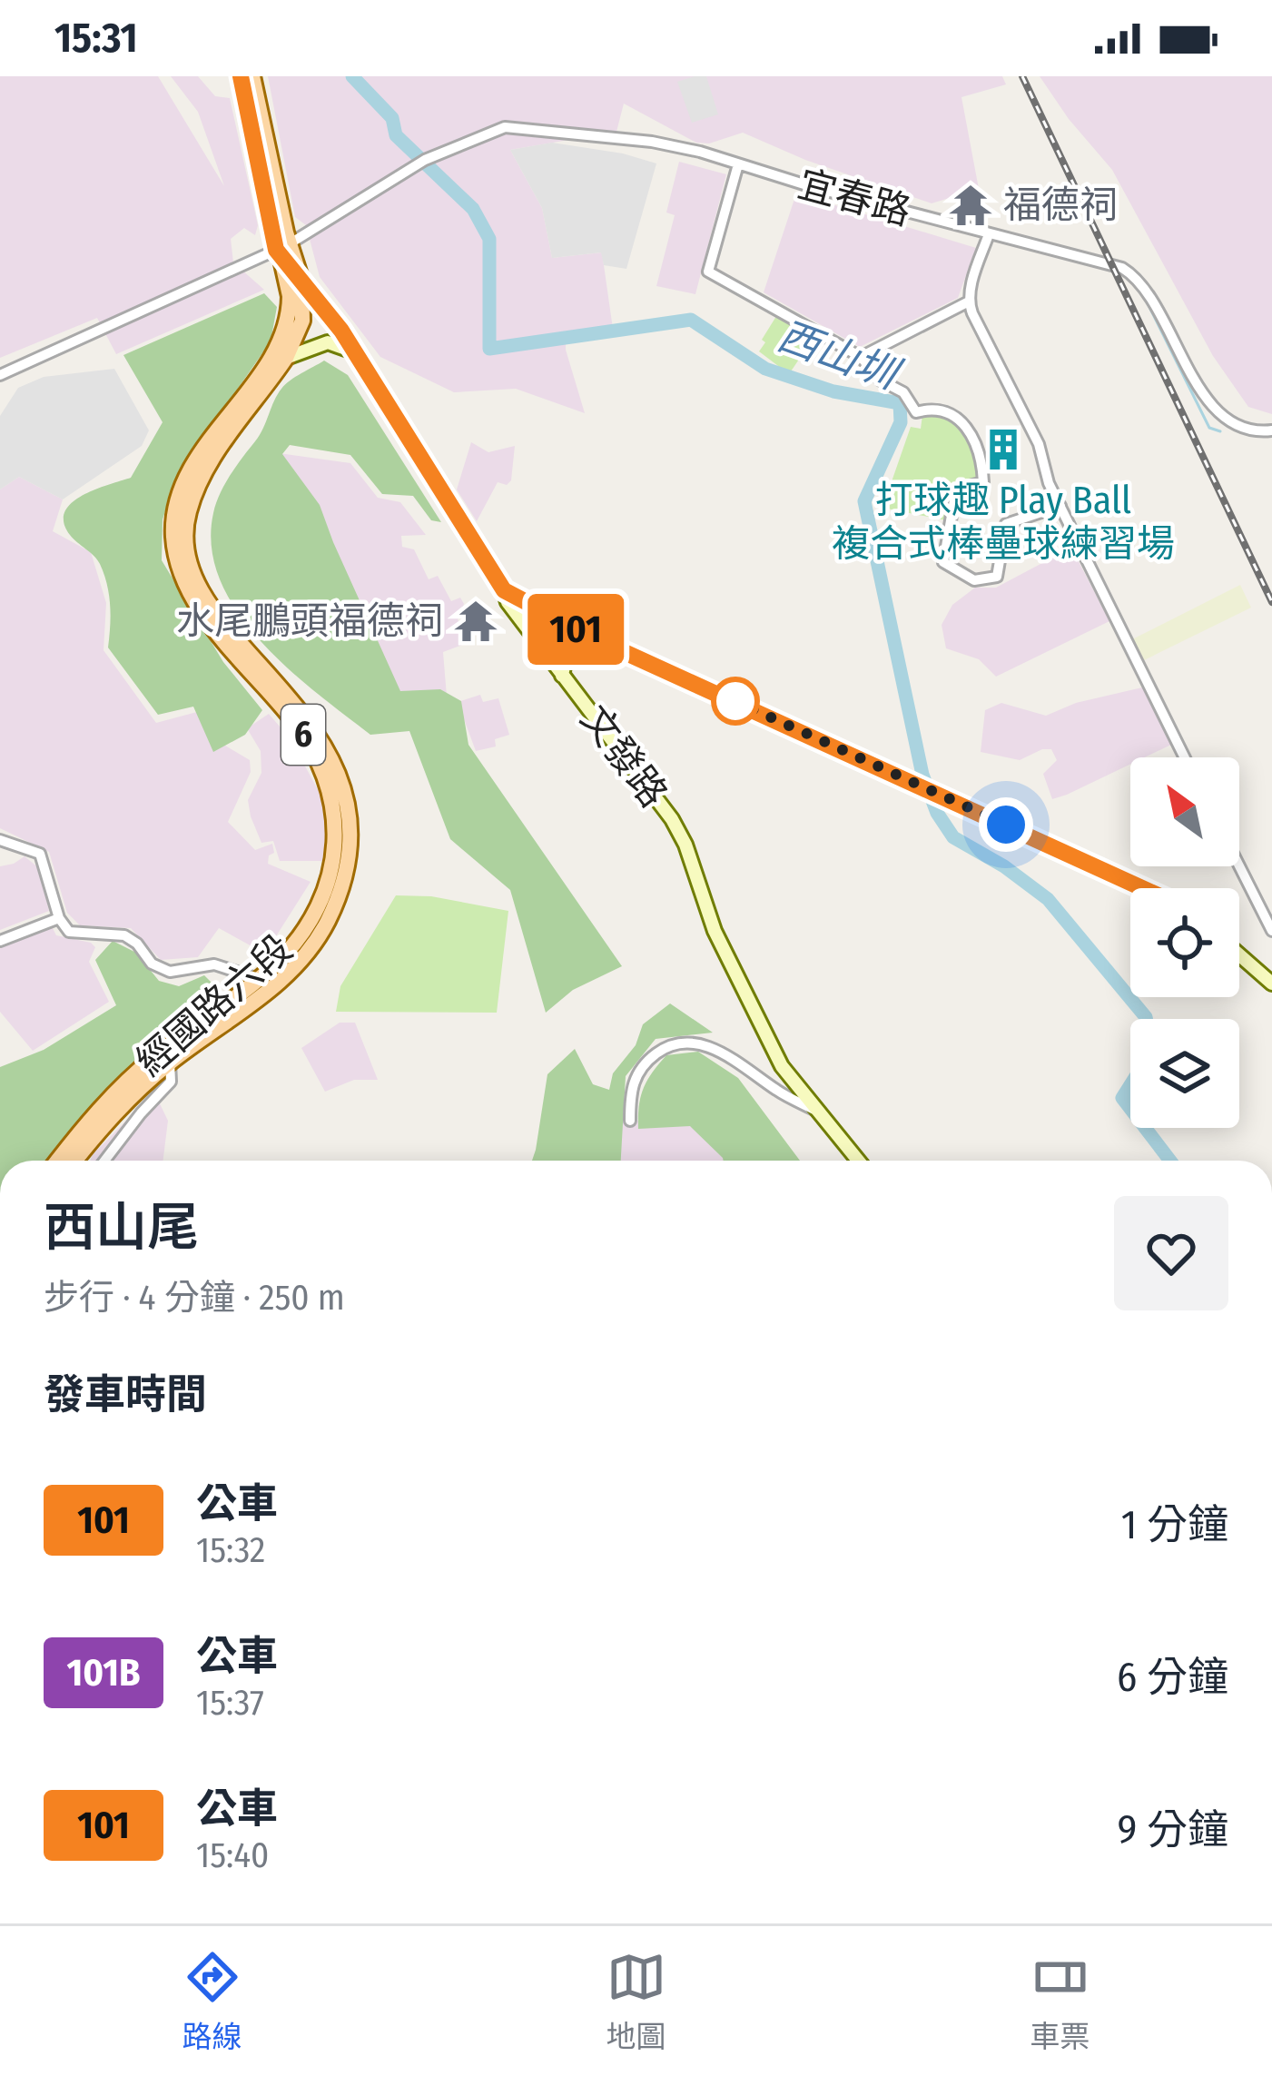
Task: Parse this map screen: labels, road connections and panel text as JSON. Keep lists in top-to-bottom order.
{
  "streets": {
    "main road": ["6", "經國路六段"],
    "street": ["宜春路", "文發路"]
  },
  "crossings": [
    ["宜春路", "6"],
    ["宜春路", "經國路六段"],
    ["6", "文發路"],
    ["6", "經國路六段"],
    ["文發路", "經國路六段"]
  ],
  "water": ["西山圳"],
  "places": {
    "temple": ["福德祠", "水尾鵬頭福德祠"],
    "building": ["打球趣 Play Ball 複合式棒壘球練習場"]
  },
  "lines": ["bus line 101"],
  "north": "top left",
  "page": {
    "status": "15:31",
    "on_map": "101",
    "heading": [
      ["西山尾", "步行 · 4 分鐘 · 250 m"],
      "發車時間"
    ],
    "list": [
      {
        "mark": "101",
        "name": "公車",
        "note": "15:32",
        "value": "1 分鐘"
      },
      {
        "mark": "101B",
        "name": "公車",
        "note": "15:37",
        "value": "6 分鐘"
      },
      {
        "mark": "101",
        "name": "公車",
        "note": "15:40",
        "value": "9 分鐘"
      }
    ],
    "tabs": ["路線", "地圖", "車票"]
  }
}
